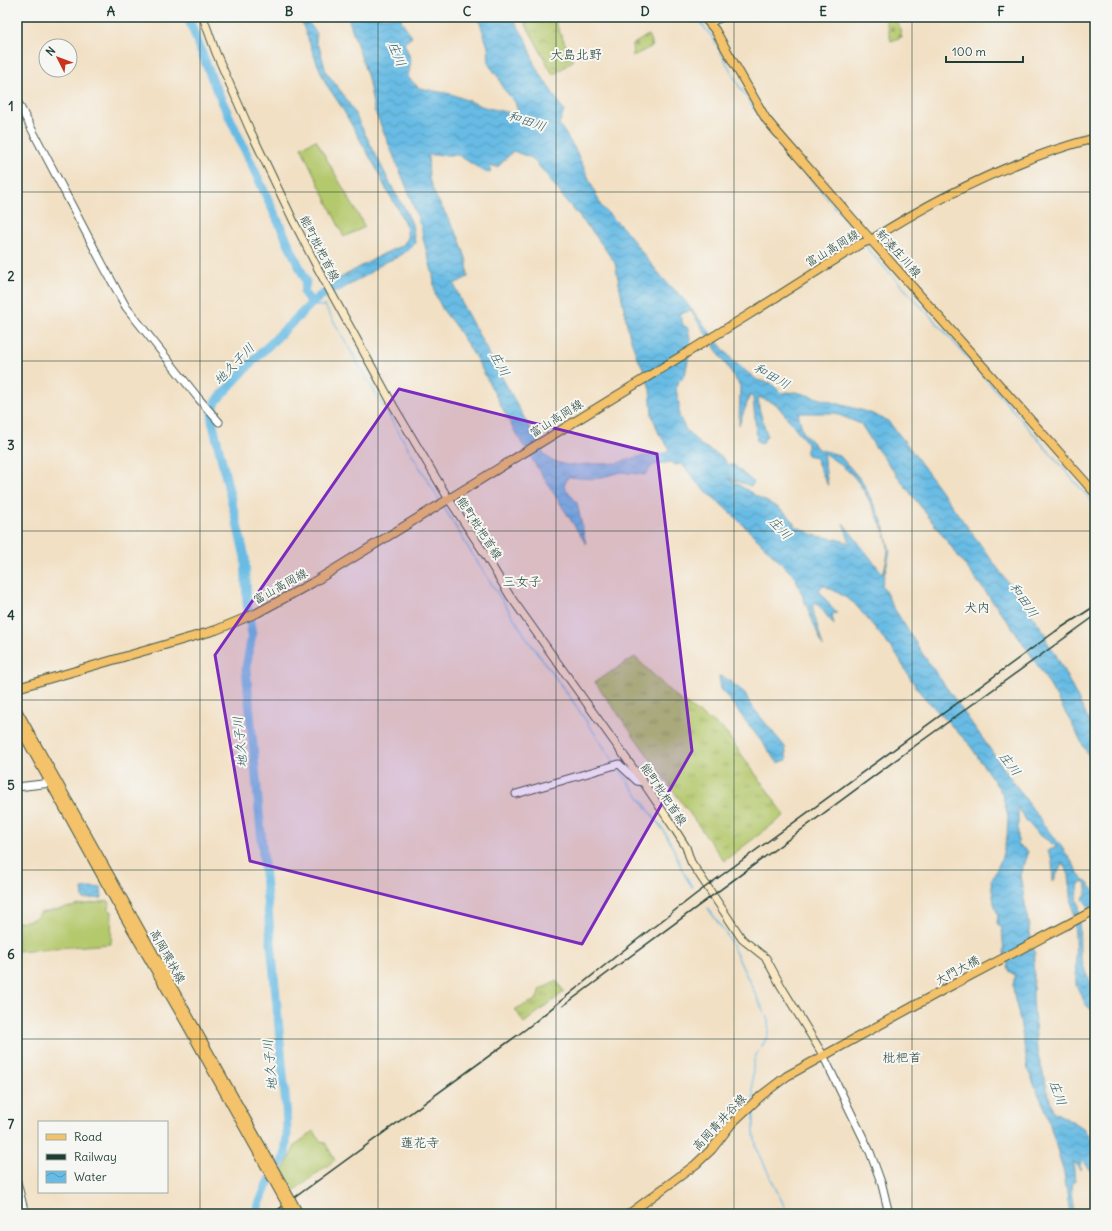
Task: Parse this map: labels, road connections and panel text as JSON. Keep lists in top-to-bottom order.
{
  "streets": {
    "main road": [
      "能町枇杷首線",
      "富山高岡線",
      "新湊庄川線",
      "高岡環状線",
      "大門大橋",
      "高岡青井谷線"
    ]
  },
  "crossings": [
    ["能町枇杷首線", "富山高岡線"],
    ["能町枇杷首線", "大門大橋"],
    ["能町枇杷首線", "高岡青井谷線"],
    ["富山高岡線", "新湊庄川線"],
    ["大門大橋", "高岡青井谷線"]
  ],
  "districts": [
    "大島北野",
    "三女子",
    "犬内",
    "枇杷首",
    "蓮花寺"
  ],
  "water": ["庄川", "和田川", "地久子川"],
  "legend": ["Road", "Railway", "Water"],
  "scale_bar": "100 m",
  "north": "top left",
  "grid": {
    "columns": [
      "A",
      "B",
      "C",
      "D",
      "E",
      "F"
    ],
    "rows": [
      "1",
      "2",
      "3",
      "4",
      "5",
      "6",
      "7"
    ]
  }
}
